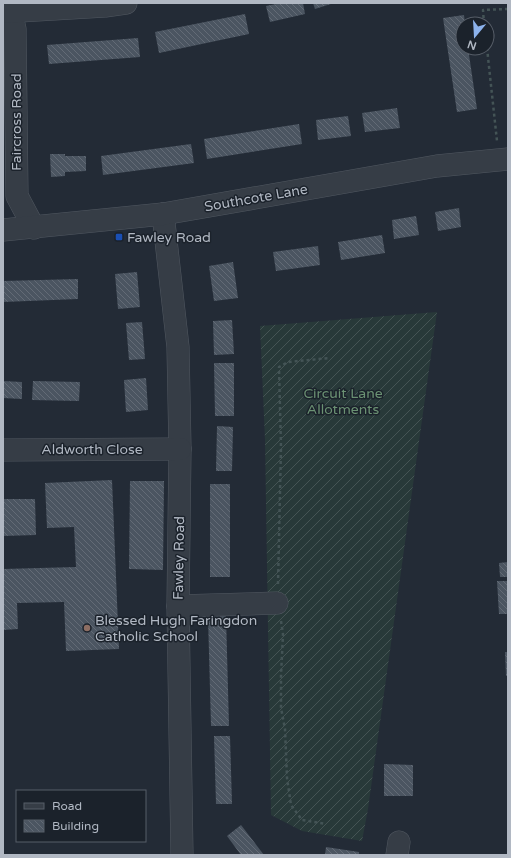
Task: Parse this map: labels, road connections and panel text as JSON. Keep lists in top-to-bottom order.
{
  "streets": {
    "street": [
      "Faircross Road",
      "Southcote Lane",
      "Aldworth Close",
      "Fawley Road"
    ]
  },
  "crossings": [
    ["Faircross Road", "Southcote Lane"],
    ["Southcote Lane", "Fawley Road"],
    ["Aldworth Close", "Fawley Road"]
  ],
  "parks": ["Circuit Lane Allotments"],
  "places": {
    "transit": ["Fawley Road"],
    "other": ["Blessed Hugh Faringdon Catholic School"]
  },
  "legend": ["Road", "Building"],
  "north": "bottom"
}
